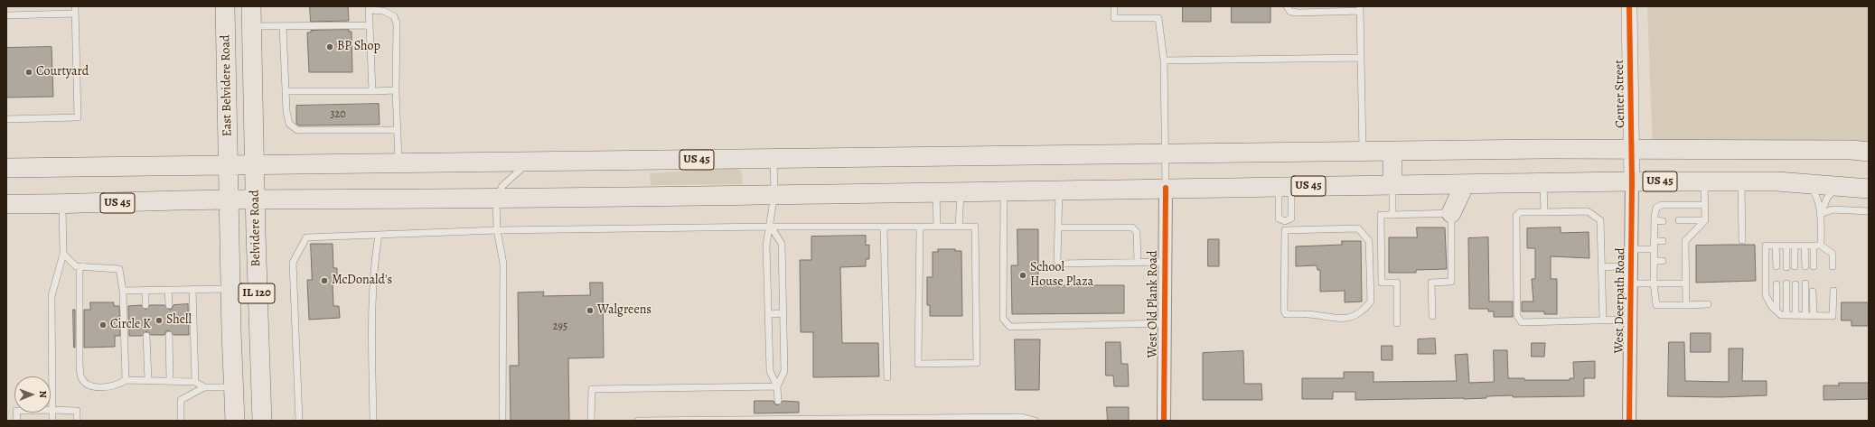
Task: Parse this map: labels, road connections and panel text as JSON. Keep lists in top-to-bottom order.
{
  "streets": {
    "main road": [
      "East Belvidere Road",
      "US 45",
      "Belvidere Road",
      "IL 120"
    ],
    "street": ["Center Street", "West Deerpath Road", "West Old Plank Road"]
  },
  "crossings": [
    ["East Belvidere Road", "US 45"],
    ["East Belvidere Road", "Belvidere Road"],
    ["Center Street", "US 45"],
    ["Center Street", "West Deerpath Road"],
    ["US 45", "Belvidere Road"],
    ["US 45", "West Deerpath Road"],
    ["US 45", "West Old Plank Road"]
  ],
  "places": [
    "BP Shop",
    "Courtyard",
    "School House Plaza",
    "McDonald's",
    "Walgreens",
    "Shell",
    "Circle K"
  ],
  "house_numbers": ["320", "295"],
  "north": "right"
}
